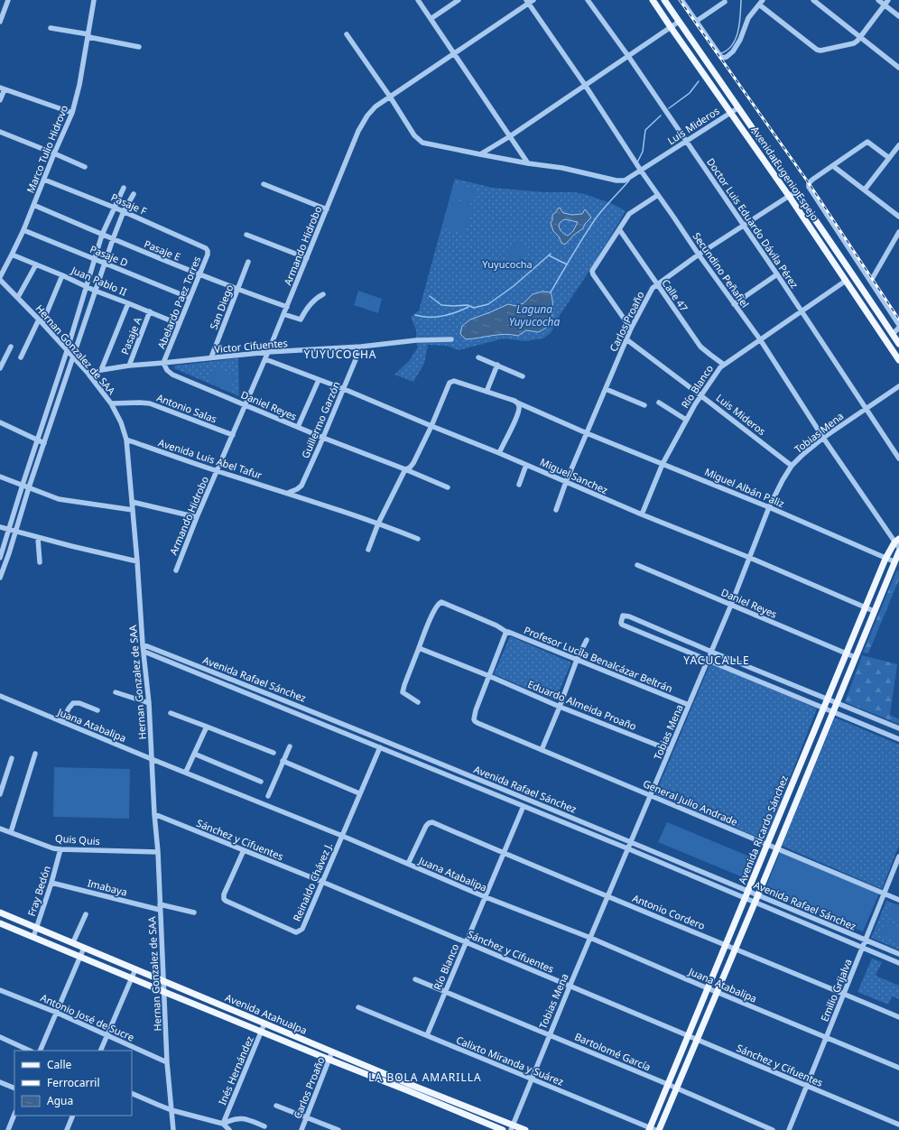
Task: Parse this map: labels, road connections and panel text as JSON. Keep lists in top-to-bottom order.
{
  "streets": {
    "main road": ["Avenida Eugenio Espejo", "Avenida Ricardo Sánchez", "Avenida Atahualpa"],
    "street": [
      "Luis Mideros",
      "Marco Tulio Hidrovo",
      "Pasaje F",
      "Doctor Luis Eduardo Dávila Pérez",
      "Armando Hidrobo",
      "Pasaje E",
      "Pasaje D",
      "Secundino Peñafiel",
      "Juan Pablo II",
      "Calle 47",
      "Abelardo Paez Torres",
      "San Diego",
      "Carlos Proaño",
      "Pasaje A",
      "Victor Cifuentes",
      "Hernan Gonzalez de SAA",
      "Río Blanco",
      "Daniel Reyes",
      "Antonio Salas",
      "Guillermo Garzón",
      "Tobias Mena",
      "Avenida Luis Abel Tafur",
      "Miguel Sanchez",
      "Miguel Albán Paliz",
      "Profesor Lucila Benalcázar Beltrán",
      "Avenida Rafael Sánchez",
      "Eduardo Almeida Proaño",
      "Juana Atabalipa",
      "General Julio Andrade",
      "Quis Quis",
      "Sánchez y Cifuentes",
      "Reinaldo Chávez J.",
      "Imabaya",
      "Fray Bedón",
      "Antonio Cordero",
      "Emilio Grijalva",
      "Antonio José de Sucre",
      "Bartolomé García",
      "Calixto Miranda y Suárez",
      "Inés Hernández"
    ]
  },
  "crossings": [
    ["Luis Mideros", "Avenida Eugenio Espejo"],
    ["Luis Mideros", "Doctor Luis Eduardo Dávila Pérez"],
    ["Luis Mideros", "Armando Hidrobo"],
    ["Luis Mideros", "Secundino Peñafiel"],
    ["Luis Mideros", "Carlos Proaño"],
    ["Luis Mideros", "Río Blanco"],
    ["Luis Mideros", "Tobias Mena"],
    ["Marco Tulio Hidrovo", "Pasaje F"],
    ["Marco Tulio Hidrovo", "Pasaje E"],
    ["Marco Tulio Hidrovo", "Pasaje D"],
    ["Marco Tulio Hidrovo", "Juan Pablo II"],
    ["Marco Tulio Hidrovo", "Hernan Gonzalez de SAA"],
    ["Avenida Eugenio Espejo", "Carlos Proaño"],
    ["Avenida Eugenio Espejo", "Río Blanco"],
    ["Pasaje F", "Abelardo Paez Torres"],
    ["Doctor Luis Eduardo Dávila Pérez", "Carlos Proaño"],
    ["Doctor Luis Eduardo Dávila Pérez", "Río Blanco"],
    ["Doctor Luis Eduardo Dávila Pérez", "Tobias Mena"],
    ["Armando Hidrobo", "Pasaje E"],
    ["Armando Hidrobo", "Secundino Peñafiel"],
    ["Armando Hidrobo", "Victor Cifuentes"],
    ["Armando Hidrobo", "Daniel Reyes"],
    ["Armando Hidrobo", "Antonio Salas"],
    ["Armando Hidrobo", "Avenida Luis Abel Tafur"],
    ["Armando Hidrobo", "Miguel Sanchez"],
    ["Pasaje E", "Abelardo Paez Torres"],
    ["Pasaje E", "San Diego"],
    ["Pasaje D", "Abelardo Paez Torres"],
    ["Secundino Peñafiel", "Carlos Proaño"],
    ["Secundino Peñafiel", "Río Blanco"],
    ["Secundino Peñafiel", "Tobias Mena"],
    ["Secundino Peñafiel", "Avenida Ricardo Sánchez"],
    ["Juan Pablo II", "Abelardo Paez Torres"],
    ["Juan Pablo II", "Pasaje A"],
    ["Calle 47", "Carlos Proaño"],
    ["Calle 47", "Río Blanco"],
    ["Abelardo Paez Torres", "Victor Cifuentes"],
    ["Abelardo Paez Torres", "Daniel Reyes"],
    ["San Diego", "Victor Cifuentes"],
    ["Carlos Proaño", "Miguel Sanchez"],
    ["Carlos Proaño", "Miguel Albán Paliz"],
    ["Carlos Proaño", "Avenida Atahualpa"],
    ["Pasaje A", "Victor Cifuentes"],
    ["Victor Cifuentes", "Hernan Gonzalez de SAA"],
    ["Victor Cifuentes", "Daniel Reyes"],
    ["Victor Cifuentes", "Guillermo Garzón"],
    ["Hernan Gonzalez de SAA", "Antonio Salas"],
    ["Hernan Gonzalez de SAA", "Avenida Luis Abel Tafur"],
    ["Hernan Gonzalez de SAA", "Avenida Rafael Sánchez"],
    ["Hernan Gonzalez de SAA", "Juana Atabalipa"],
    ["Hernan Gonzalez de SAA", "Quis Quis"],
    ["Hernan Gonzalez de SAA", "Sánchez y Cifuentes"],
    ["Hernan Gonzalez de SAA", "Imabaya"],
    ["Hernan Gonzalez de SAA", "Avenida Atahualpa"],
    ["Hernan Gonzalez de SAA", "Antonio José de Sucre"],
    ["Río Blanco", "Miguel Sanchez"],
    ["Río Blanco", "Miguel Albán Paliz"],
    ["Río Blanco", "Avenida Rafael Sánchez"],
    ["Río Blanco", "Juana Atabalipa"],
    ["Río Blanco", "Sánchez y Cifuentes"],
    ["Río Blanco", "Antonio Cordero"],
    ["Río Blanco", "Bartolomé García"],
    ["Río Blanco", "Calixto Miranda y Suárez"],
    ["Daniel Reyes", "Guillermo Garzón"],
    ["Daniel Reyes", "Tobias Mena"],
    ["Daniel Reyes", "Avenida Ricardo Sánchez"],
    ["Guillermo Garzón", "Avenida Luis Abel Tafur"],
    ["Guillermo Garzón", "Miguel Sanchez"],
    ["Tobias Mena", "Miguel Sanchez"],
    ["Tobias Mena", "Miguel Albán Paliz"],
    ["Tobias Mena", "Profesor Lucila Benalcázar Beltrán"],
    ["Tobias Mena", "Avenida Rafael Sánchez"],
    ["Tobias Mena", "Eduardo Almeida Proaño"],
    ["Tobias Mena", "Juana Atabalipa"],
    ["Tobias Mena", "General Julio Andrade"],
    ["Tobias Mena", "Sánchez y Cifuentes"],
    ["Tobias Mena", "Antonio Cordero"],
    ["Tobias Mena", "Avenida Atahualpa"],
    ["Tobias Mena", "Bartolomé García"],
    ["Tobias Mena", "Calixto Miranda y Suárez"],
    ["Miguel Sanchez", "Miguel Albán Paliz"],
    ["Miguel Sanchez", "Avenida Ricardo Sánchez"],
    ["Miguel Albán Paliz", "Avenida Ricardo Sánchez"],
    ["Profesor Lucila Benalcázar Beltrán", "Eduardo Almeida Proaño"],
    ["Avenida Rafael Sánchez", "Avenida Ricardo Sánchez"],
    ["Avenida Rafael Sánchez", "Reinaldo Chávez J."],
    ["Avenida Rafael Sánchez", "Emilio Grijalva"],
    ["Eduardo Almeida Proaño", "General Julio Andrade"],
    ["Juana Atabalipa", "Avenida Ricardo Sánchez"],
    ["Juana Atabalipa", "Reinaldo Chávez J."],
    ["Juana Atabalipa", "Antonio Cordero"],
    ["Juana Atabalipa", "Emilio Grijalva"],
    ["General Julio Andrade", "Avenida Ricardo Sánchez"],
    ["General Julio Andrade", "Emilio Grijalva"],
    ["Avenida Ricardo Sánchez", "Sánchez y Cifuentes"],
    ["Avenida Ricardo Sánchez", "Antonio Cordero"],
    ["Avenida Ricardo Sánchez", "Bartolomé García"],
    ["Avenida Ricardo Sánchez", "Calixto Miranda y Suárez"],
    ["Quis Quis", "Fray Bedón"],
    ["Sánchez y Cifuentes", "Reinaldo Chávez J."],
    ["Sánchez y Cifuentes", "Emilio Grijalva"],
    ["Imabaya", "Fray Bedón"],
    ["Fray Bedón", "Avenida Atahualpa"],
    ["Antonio Cordero", "Emilio Grijalva"],
    ["Avenida Atahualpa", "Inés Hernández"]
  ],
  "districts": ["YUYUCOCHA", "YACUCALLE", "LA BOLA AMARILLA"],
  "water": ["Laguna Yuyucocha"],
  "parks": ["Yuyucocha"],
  "legend": ["Calle", "Ferrocarril", "Agua"]
}
